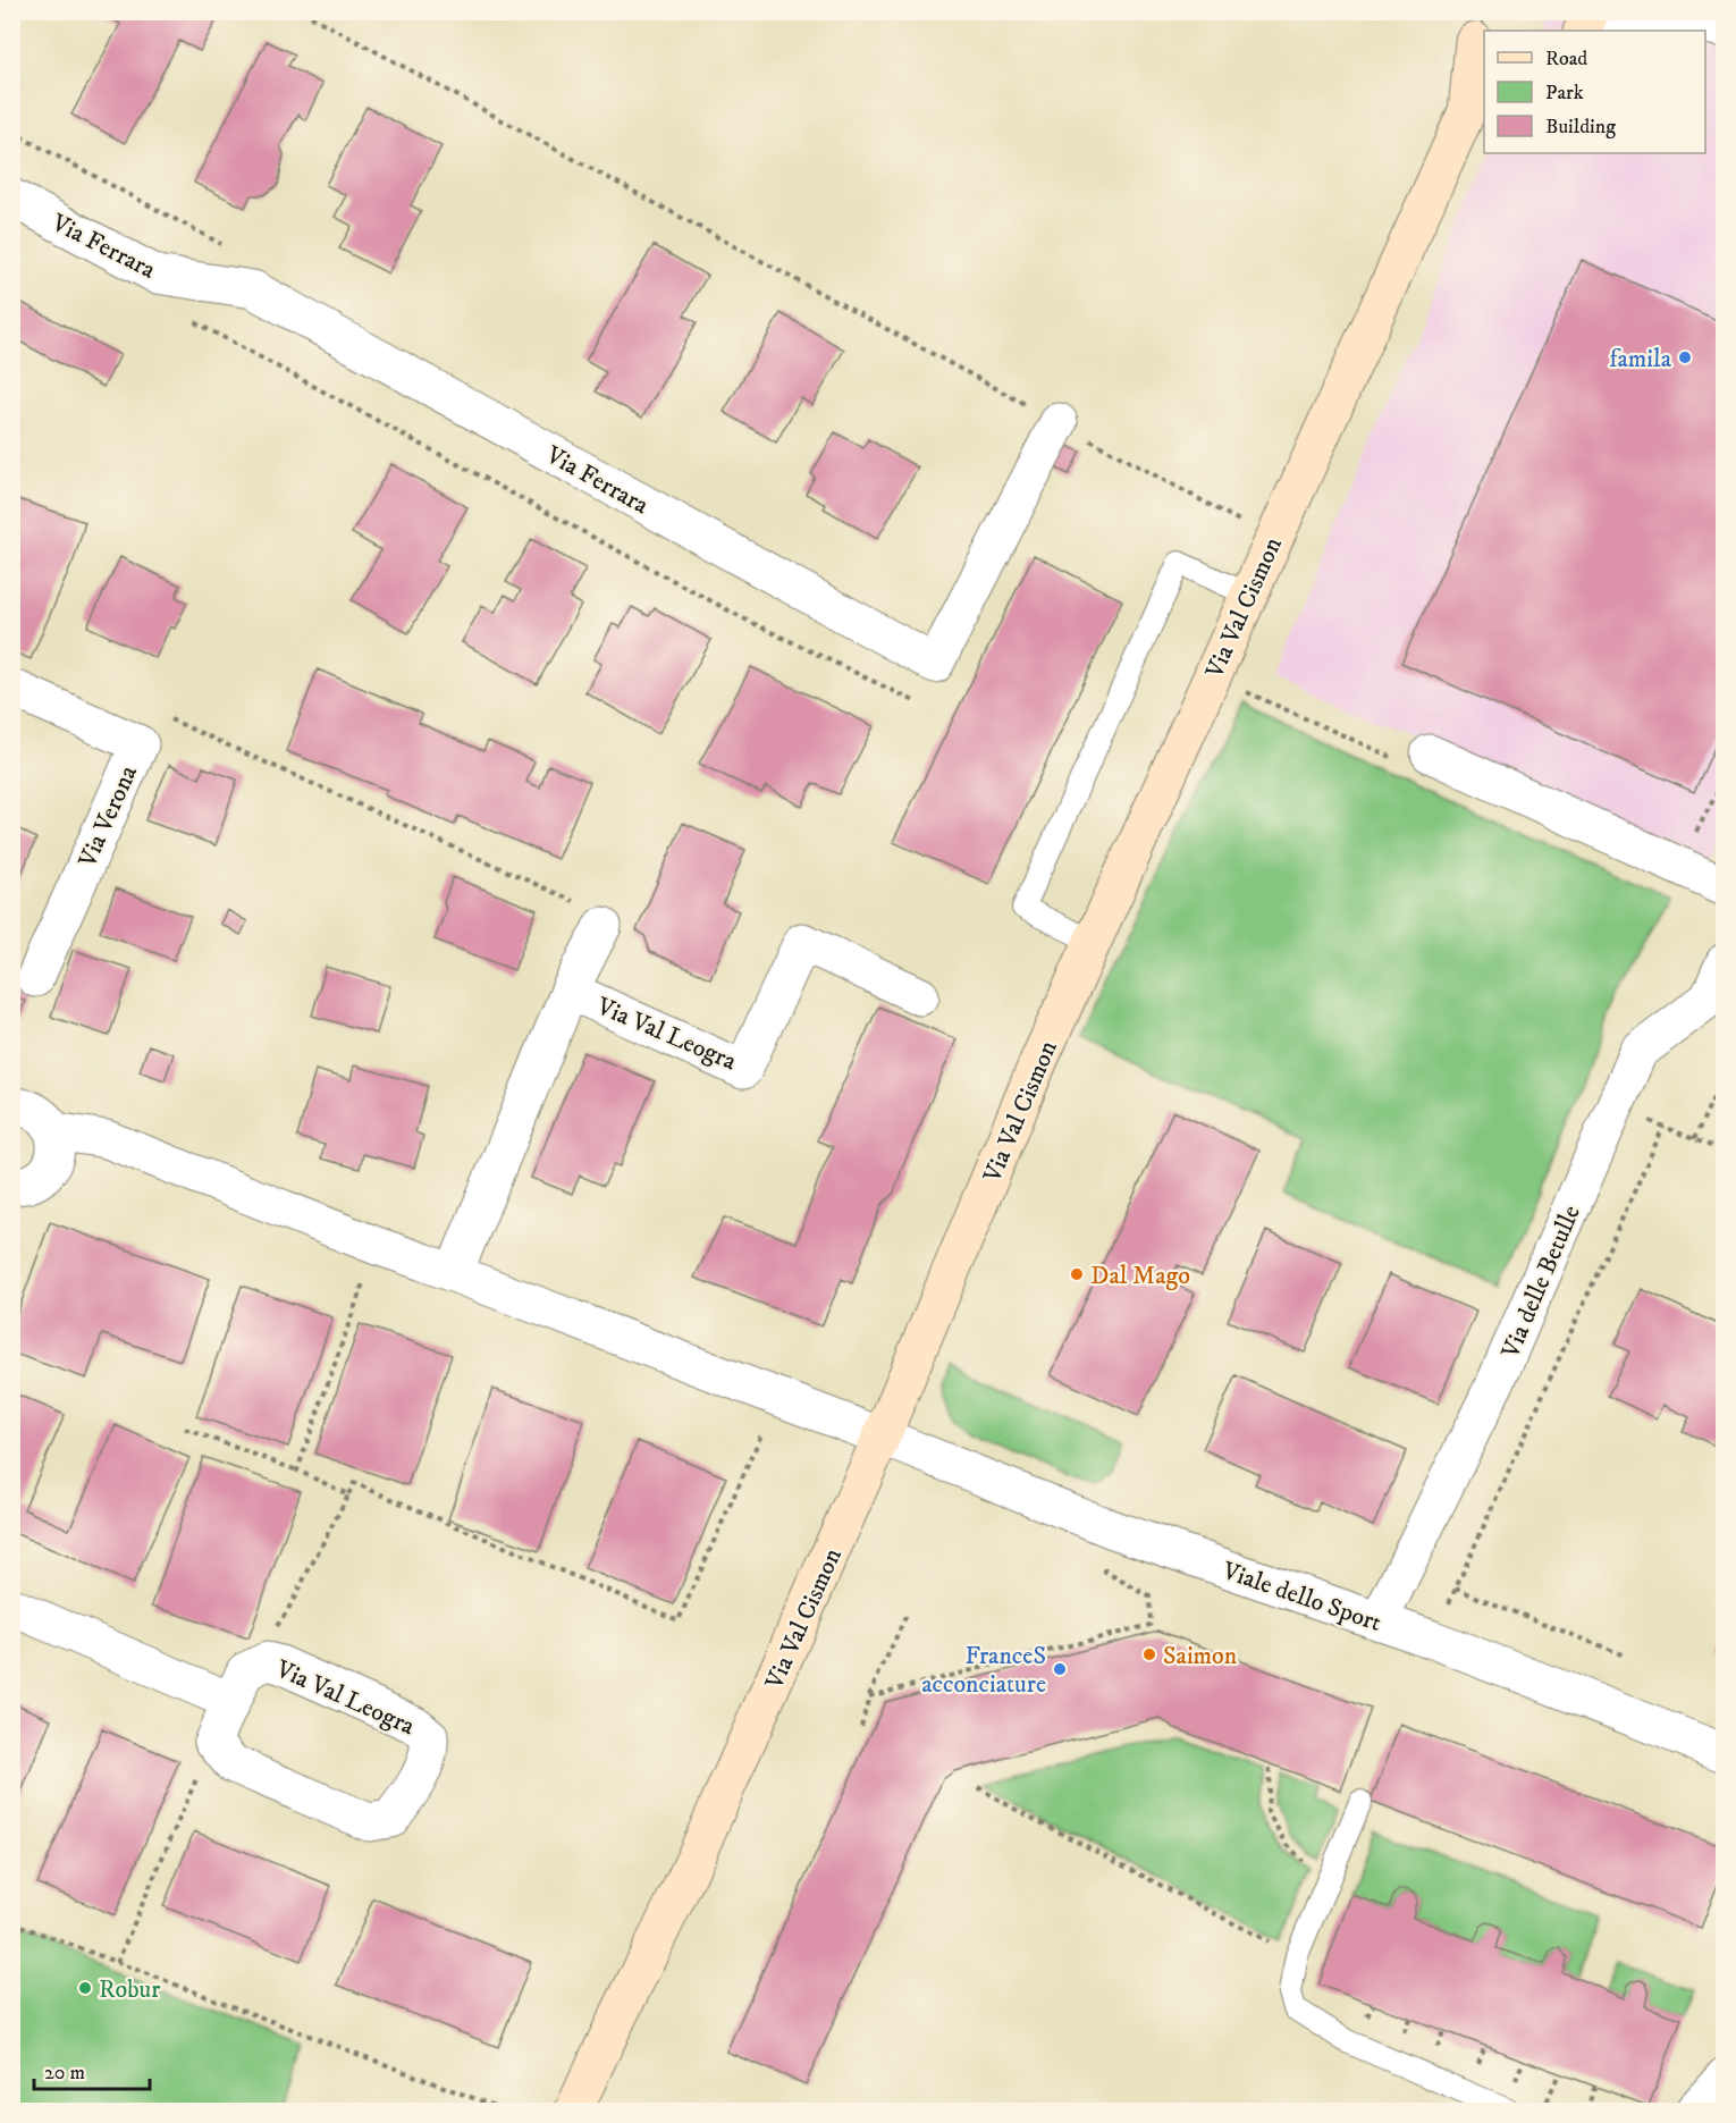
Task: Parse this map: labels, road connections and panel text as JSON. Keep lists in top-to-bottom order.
{
  "streets": {
    "main road": ["Via Val Cismon"],
    "street": [
      "Via Ferrara",
      "Via Verona",
      "Via Val Leogra",
      "Via delle Betulle",
      "Viale dello Sport"
    ]
  },
  "crossings": [
    ["Via Val Cismon", "Viale dello Sport"],
    ["Via delle Betulle", "Viale dello Sport"]
  ],
  "places": [
    "famila",
    "Dal Mago",
    "Saimon",
    "FranceS acconciature",
    "Robur"
  ],
  "legend": ["Road", "Park", "Building"],
  "scale_bar": "20 m"
}
